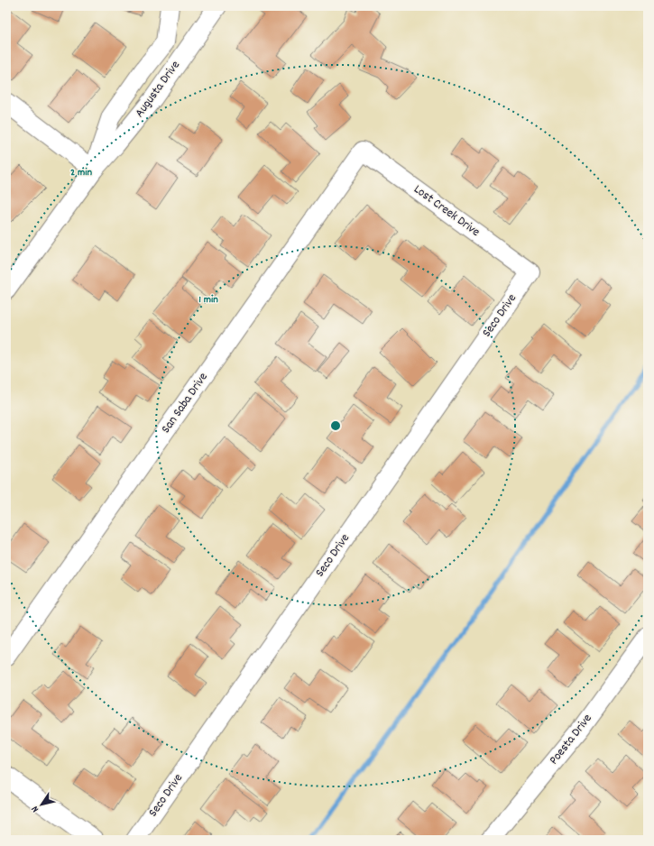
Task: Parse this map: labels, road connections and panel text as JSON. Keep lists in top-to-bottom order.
{
  "streets": {
    "street": [
      "Augusta Drive",
      "Lost Creek Drive",
      "Seco Drive",
      "San Saba Drive",
      "Poesta Drive"
    ]
  },
  "crossings": [
    ["Lost Creek Drive", "Seco Drive"],
    ["Lost Creek Drive", "San Saba Drive"]
  ],
  "north": "bottom left",
  "rings": ["2 min", "1 min"]
}
